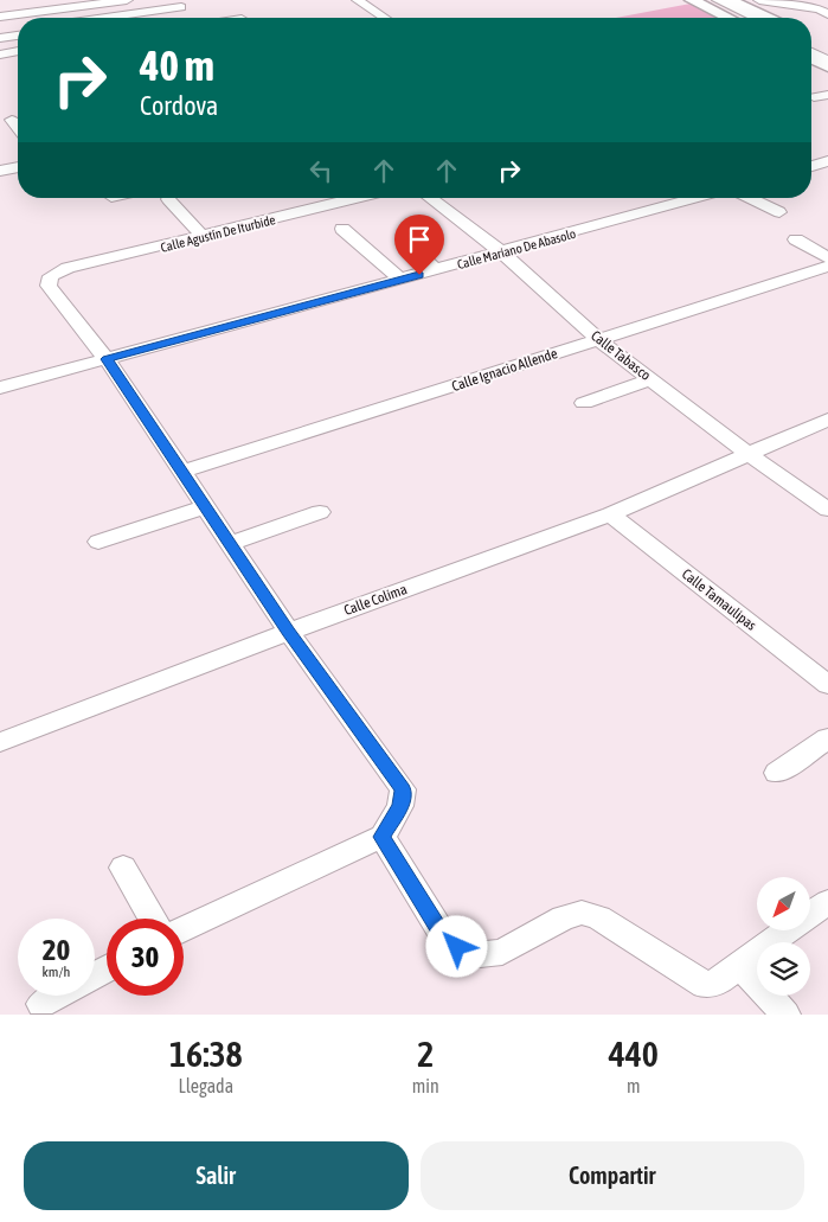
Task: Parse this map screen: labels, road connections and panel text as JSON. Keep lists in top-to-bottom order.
{
  "streets": {
    "street": [
      "Calle Agustín De Iturbide",
      "Calle Mariano De Abasolo",
      "Calle Tabasco",
      "Calle Ignacio Allende",
      "Calle Colima",
      "Calle Tamaulipas"
    ]
  },
  "crossings": [
    ["Calle Agustín De Iturbide", "Calle Mariano De Abasolo"],
    ["Calle Mariano De Abasolo", "Calle Tabasco"],
    ["Calle Tabasco", "Calle Ignacio Allende"],
    ["Calle Tabasco", "Calle Colima"],
    ["Calle Colima", "Calle Tamaulipas"]
  ],
  "north": "bottom left",
  "page": {
    "turn": ["40 m", "Cordova"],
    "speed": "20 km/h",
    "limit": "30",
    "eta": [
      "16:38",
      "Llegada",
      "2",
      "min",
      "440",
      "m"
    ],
    "buttons": ["Salir", "Compartir"]
  }
}
